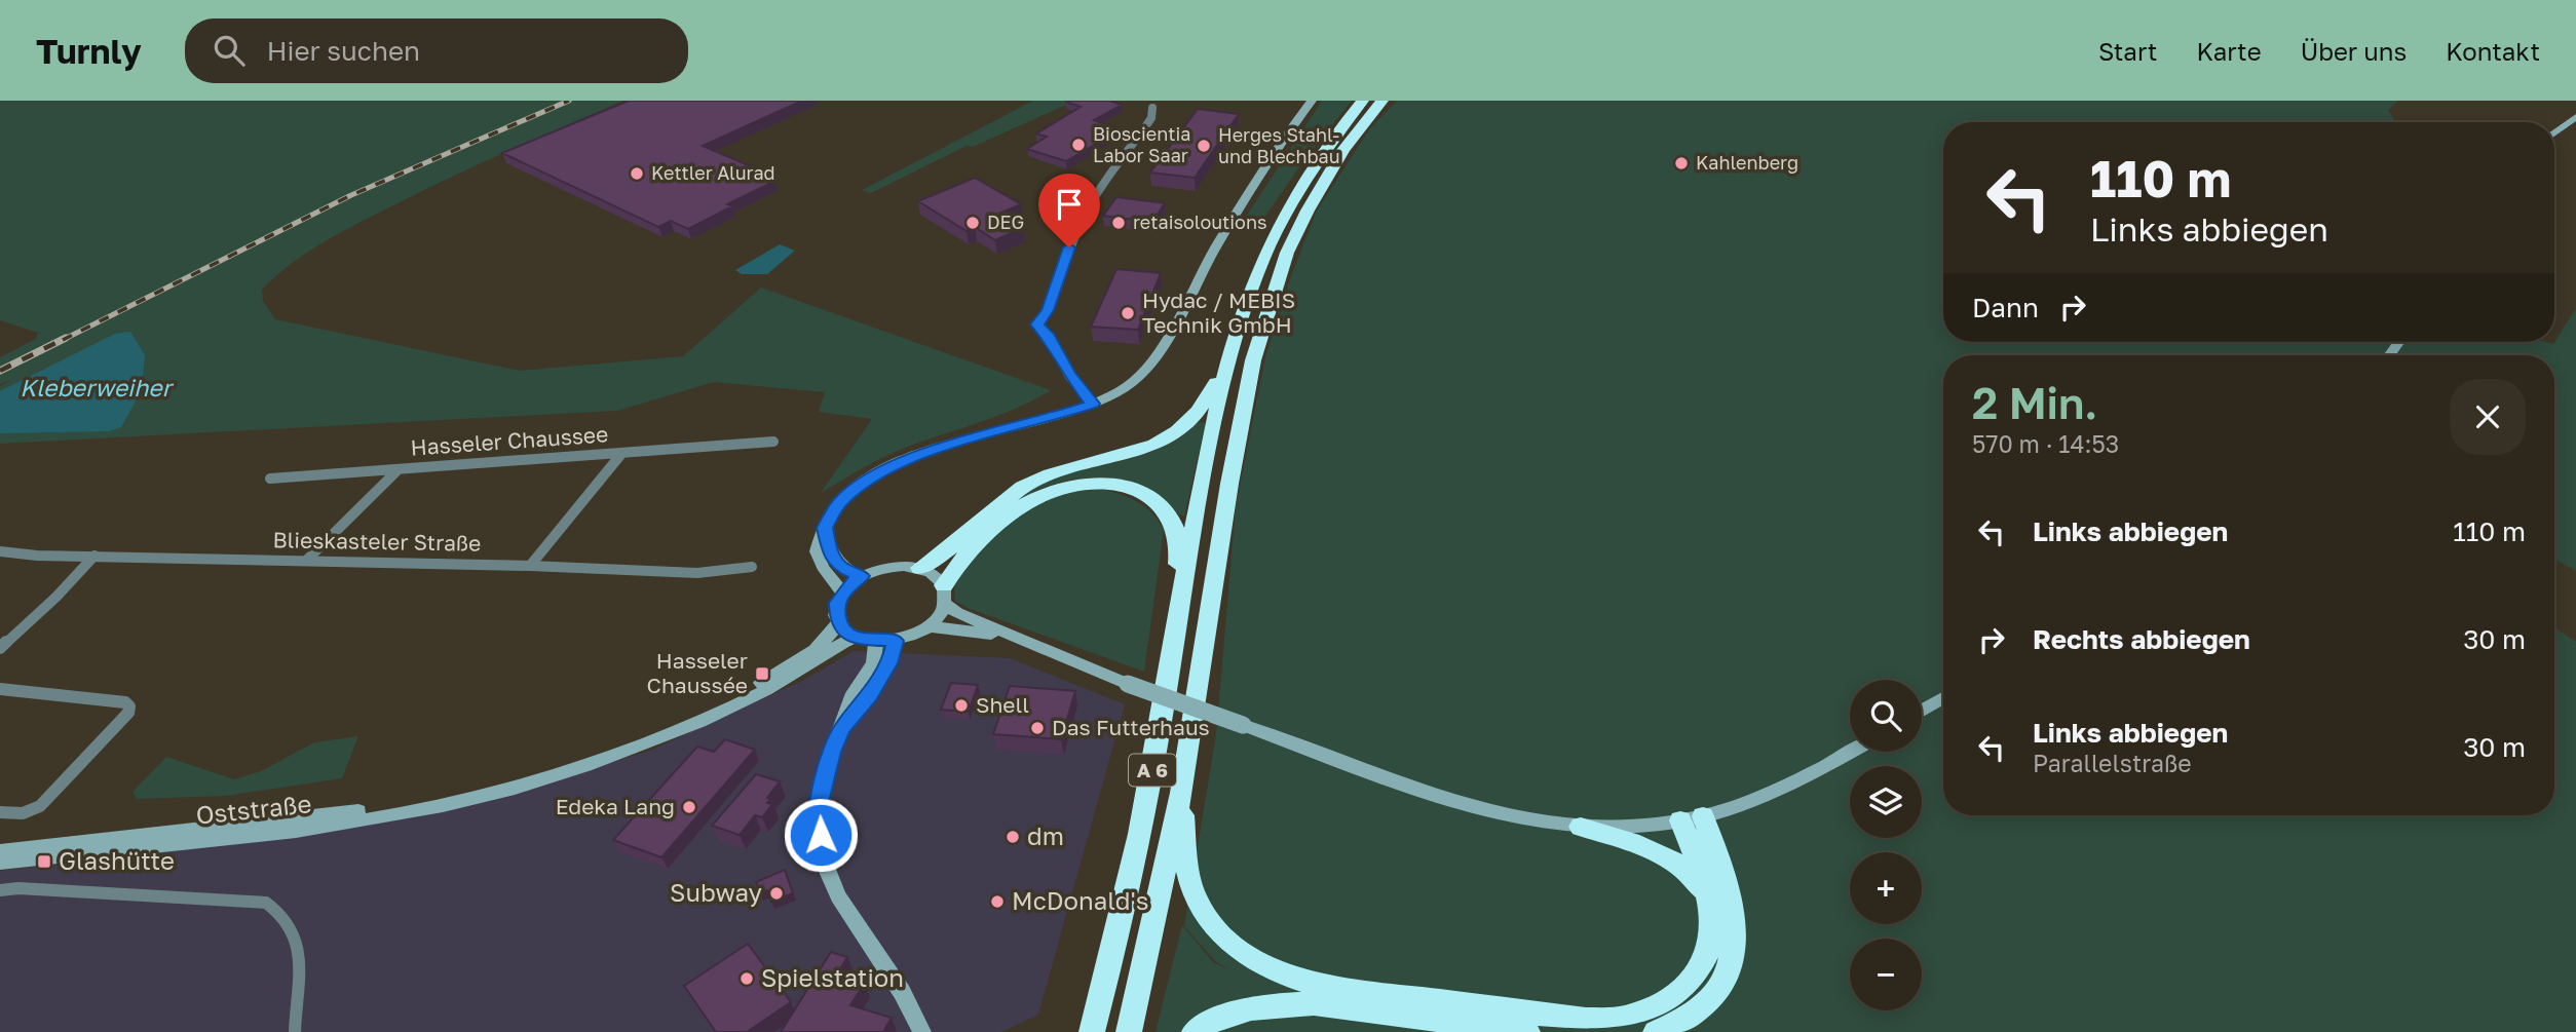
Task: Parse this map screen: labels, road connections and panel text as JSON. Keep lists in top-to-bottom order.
{
  "streets": {
    "highway": ["A 6"],
    "main road": ["Oststraße"],
    "street": ["Hasseler Chaussee", "Blieskasteler Straße"]
  },
  "crossings": [
    ["Hasseler Chaussee", "Blieskasteler Straße"]
  ],
  "water": ["Kleberweiher"],
  "places": {
    "other": [
      "Bioscientia Labor Saar",
      "Herges Stahl- und Blechbau",
      "Kahlenberg",
      "Kettler Alurad",
      "DEG",
      "retaisoloutions",
      "Hydac / MEBIS Technik GmbH",
      "Shell",
      "Das Futterhaus",
      "Edeka Lang",
      "dm",
      "Subway",
      "McDonald's",
      "Spielstation"
    ],
    "transit": ["Hasseler Chaussée", "Glashütte"]
  },
  "page": {
    "header": "Turnly",
    "search": "Hier suchen",
    "nav": [
      "Start",
      "Karte",
      "Über uns",
      "Kontakt"
    ],
    "turn": ["110 m", "Links abbiegen"],
    "then": "Dann",
    "heading": ["2 Min.", "570 m · 14:53"],
    "list": [
      {
        "name": "Links abbiegen",
        "value": "110 m"
      },
      {
        "name": "Rechts abbiegen",
        "value": "30 m"
      },
      {
        "name": "Links abbiegen",
        "note": "Parallelstraße",
        "value": "30 m"
      }
    ],
    "map_buttons": ["+", "−"]
  }
}
